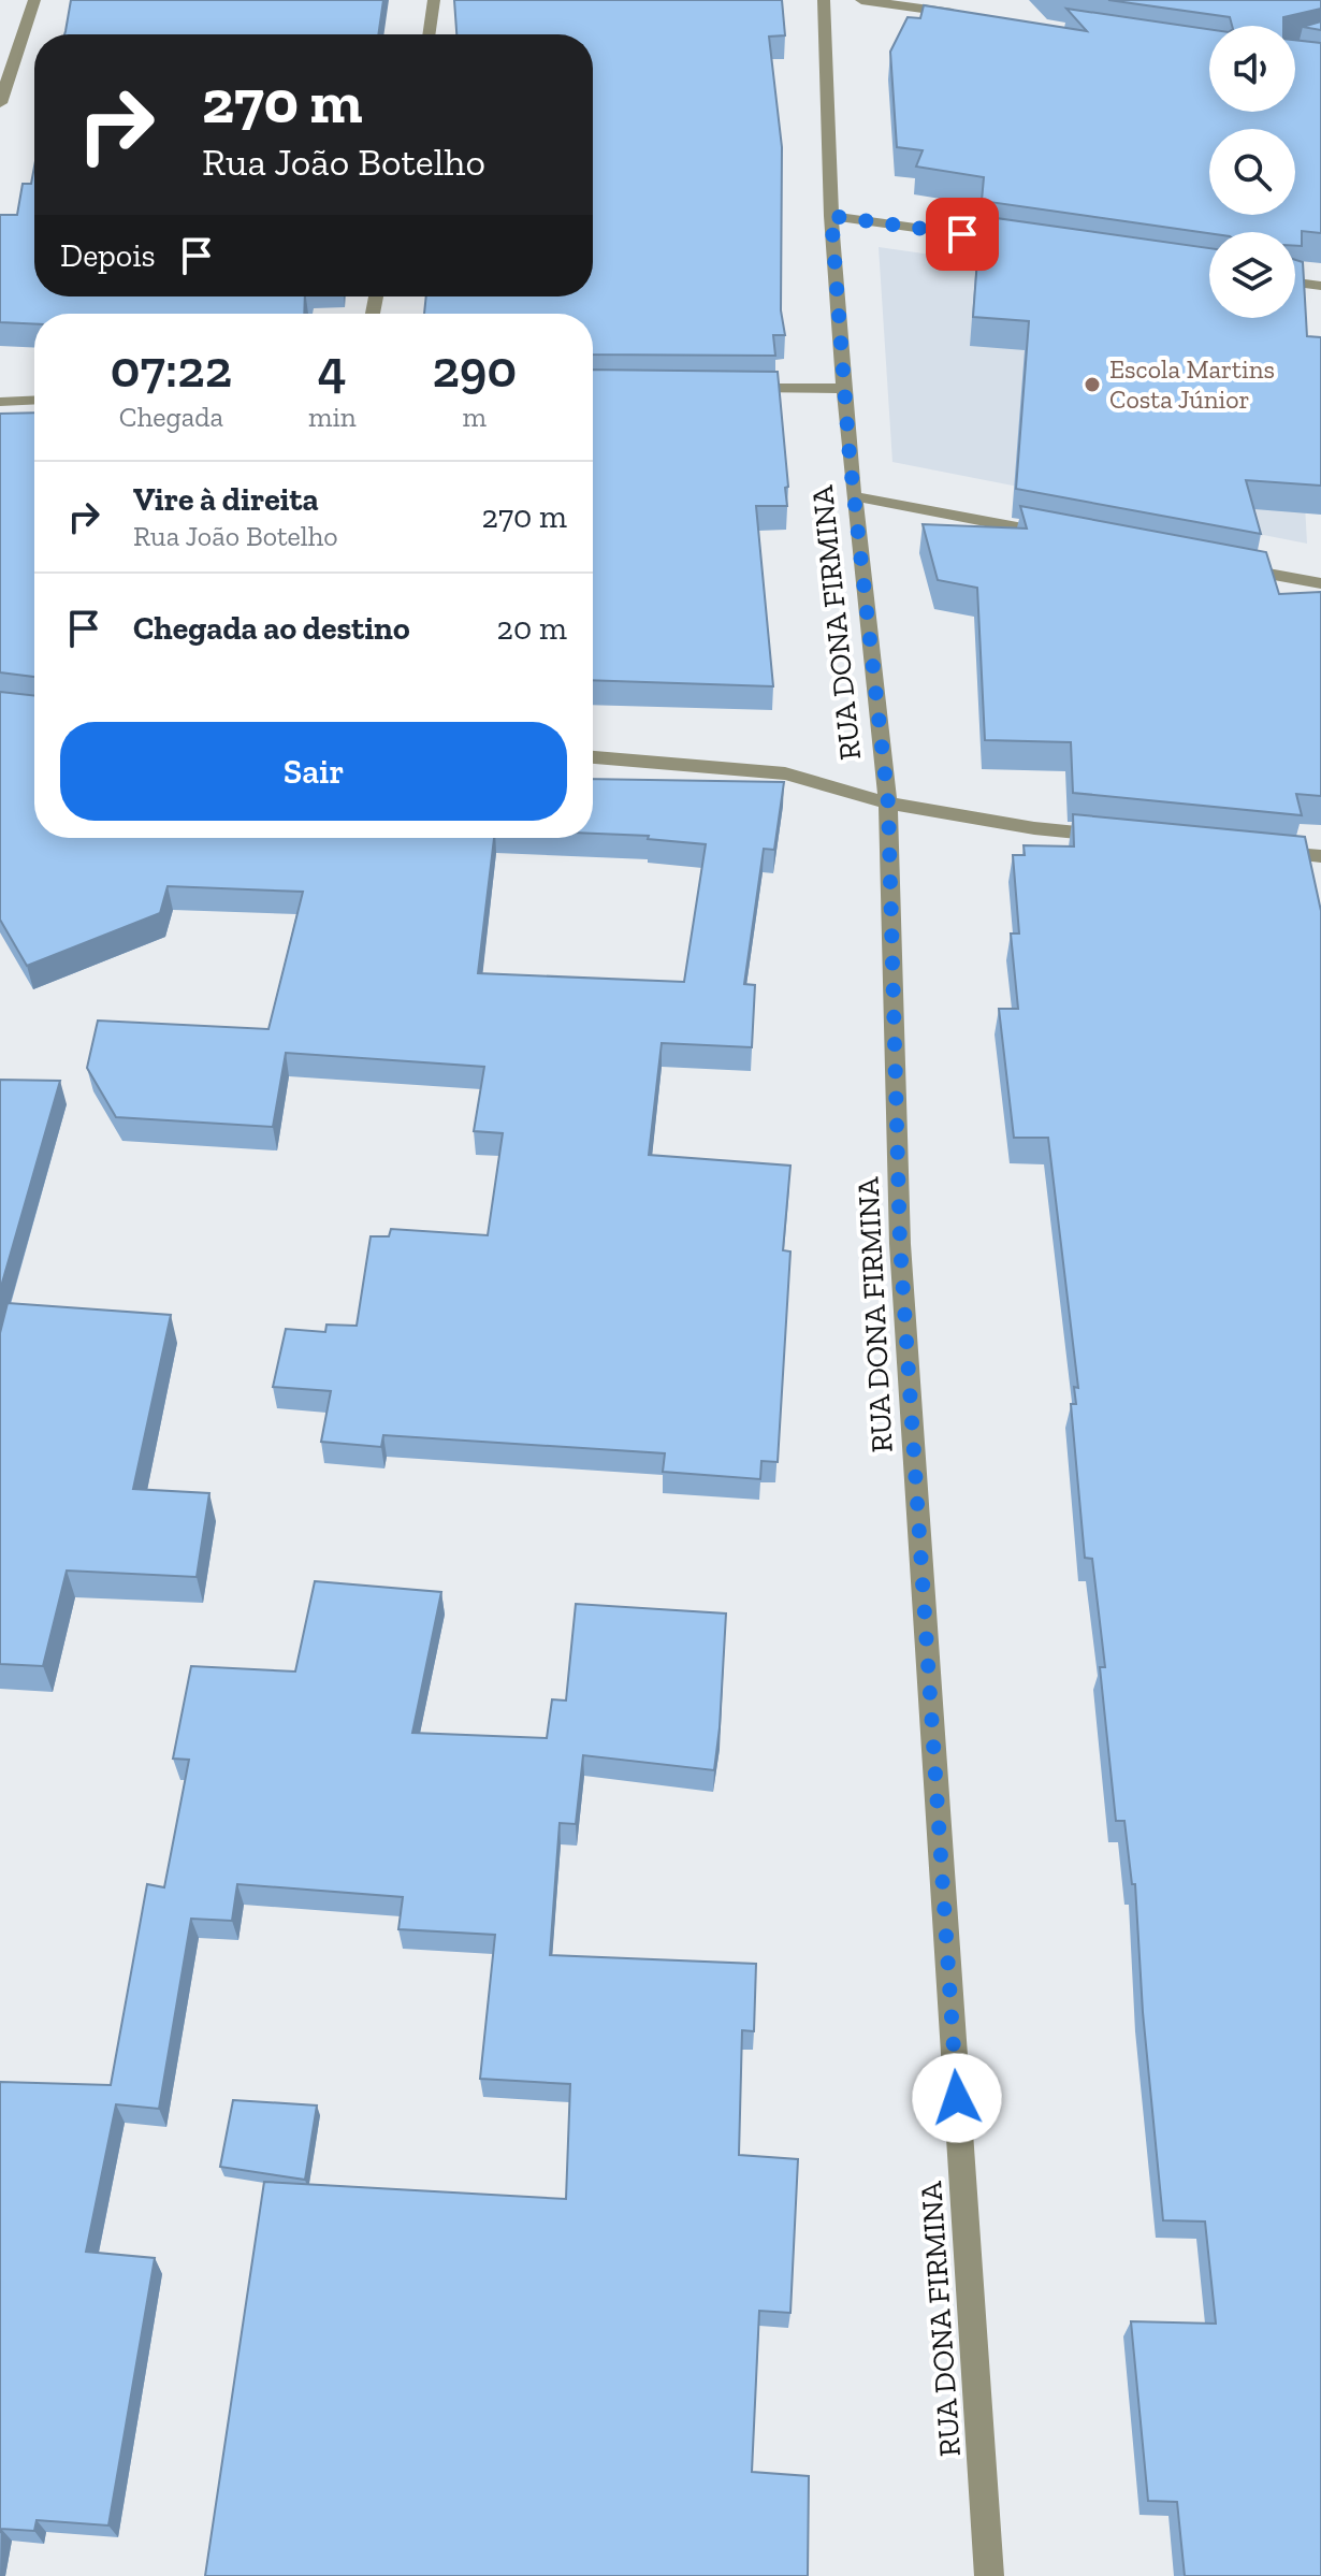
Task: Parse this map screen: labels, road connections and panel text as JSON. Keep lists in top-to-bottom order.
{
  "streets": {
    "street": ["RUA DONA FIRMINA"]
  },
  "places": ["Escola Martins Costa Júnior"],
  "page": {
    "turn": ["270 m", "Rua João Botelho"],
    "then": "Depois",
    "eta": [
      "07:22",
      "Chegada",
      "4",
      "min",
      "290",
      "m"
    ],
    "list": [
      {
        "name": "Vire à direita",
        "note": "Rua João Botelho",
        "value": "270 m"
      },
      {
        "name": "Chegada ao destino",
        "value": "20 m"
      }
    ],
    "buttons": "Sair"
  }
}
